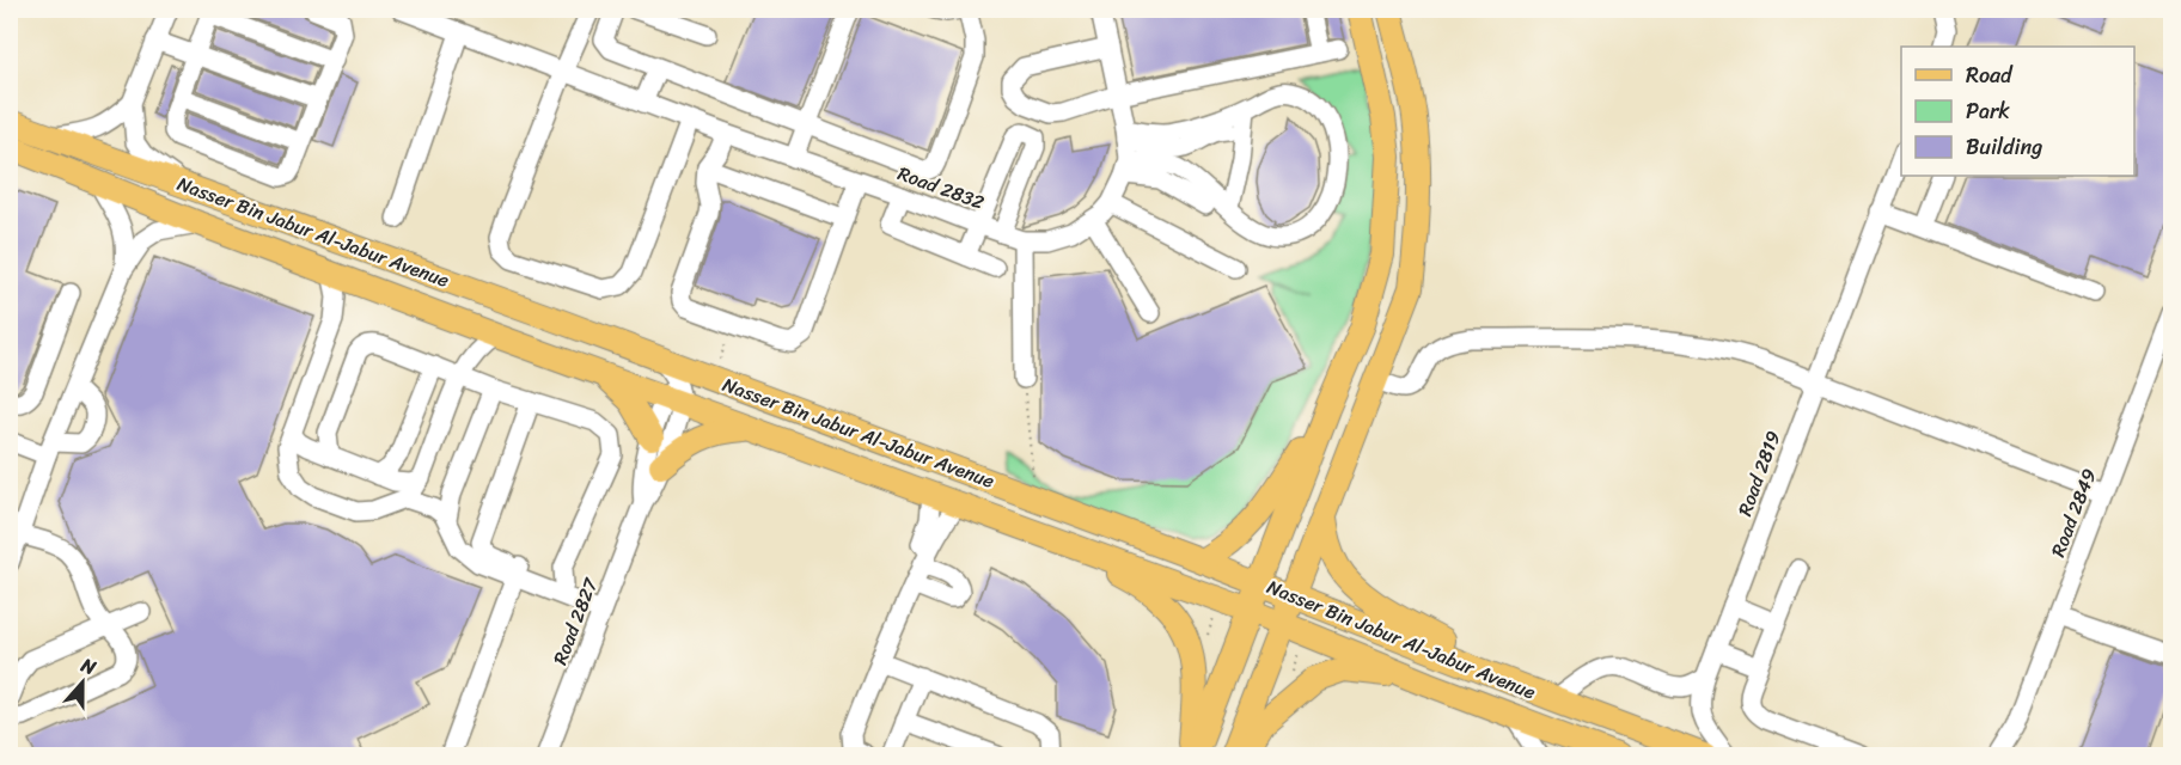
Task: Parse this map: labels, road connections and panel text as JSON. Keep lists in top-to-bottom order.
{
  "streets": {
    "main road": ["Nasser Bin Jabur Al-Jabur Avenue"],
    "street": [
      "Road 2832",
      "Road 2819",
      "Road 2849",
      "Road 2827"
    ]
  },
  "crossings": [
    ["Nasser Bin Jabur Al-Jabur Avenue", "Road 2827"]
  ],
  "legend": ["Road", "Park", "Building"],
  "north": "top"
}
